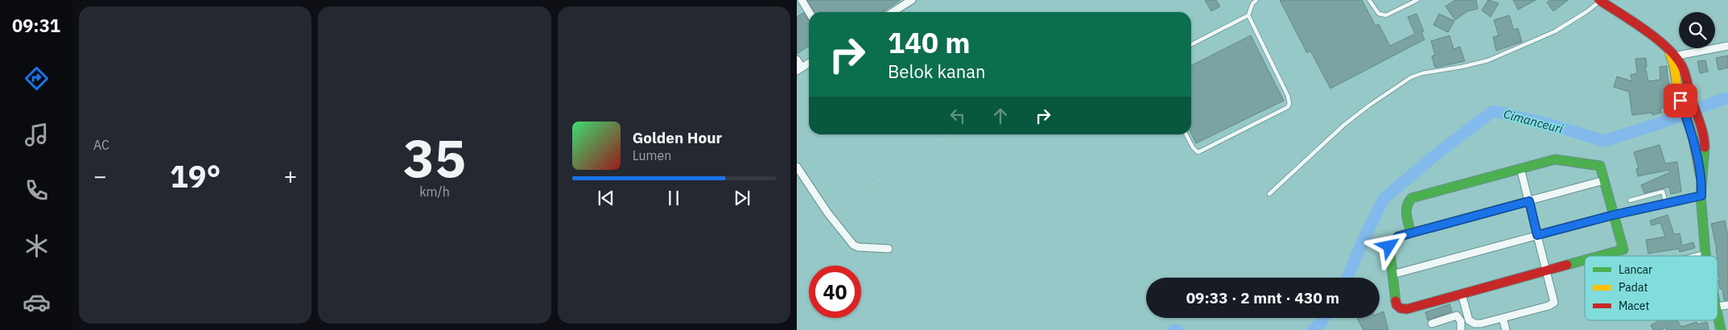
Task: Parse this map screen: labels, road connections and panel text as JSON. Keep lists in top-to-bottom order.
{
  "water": ["Cimanceuri"],
  "legend": ["Lancar", "Padat", "Macet"],
  "page": {
    "tabs": "09:31",
    "tile": [
      "AC",
      ["35", "km/h"]
    ],
    "turn": ["140 m", "Belok kanan"],
    "song": ["Golden Hour", "Lumen"],
    "heat": ["−", "19°", "+"],
    "limit": "40",
    "trip": "09:33 · 2 mnt · 430 m"
  }
}
